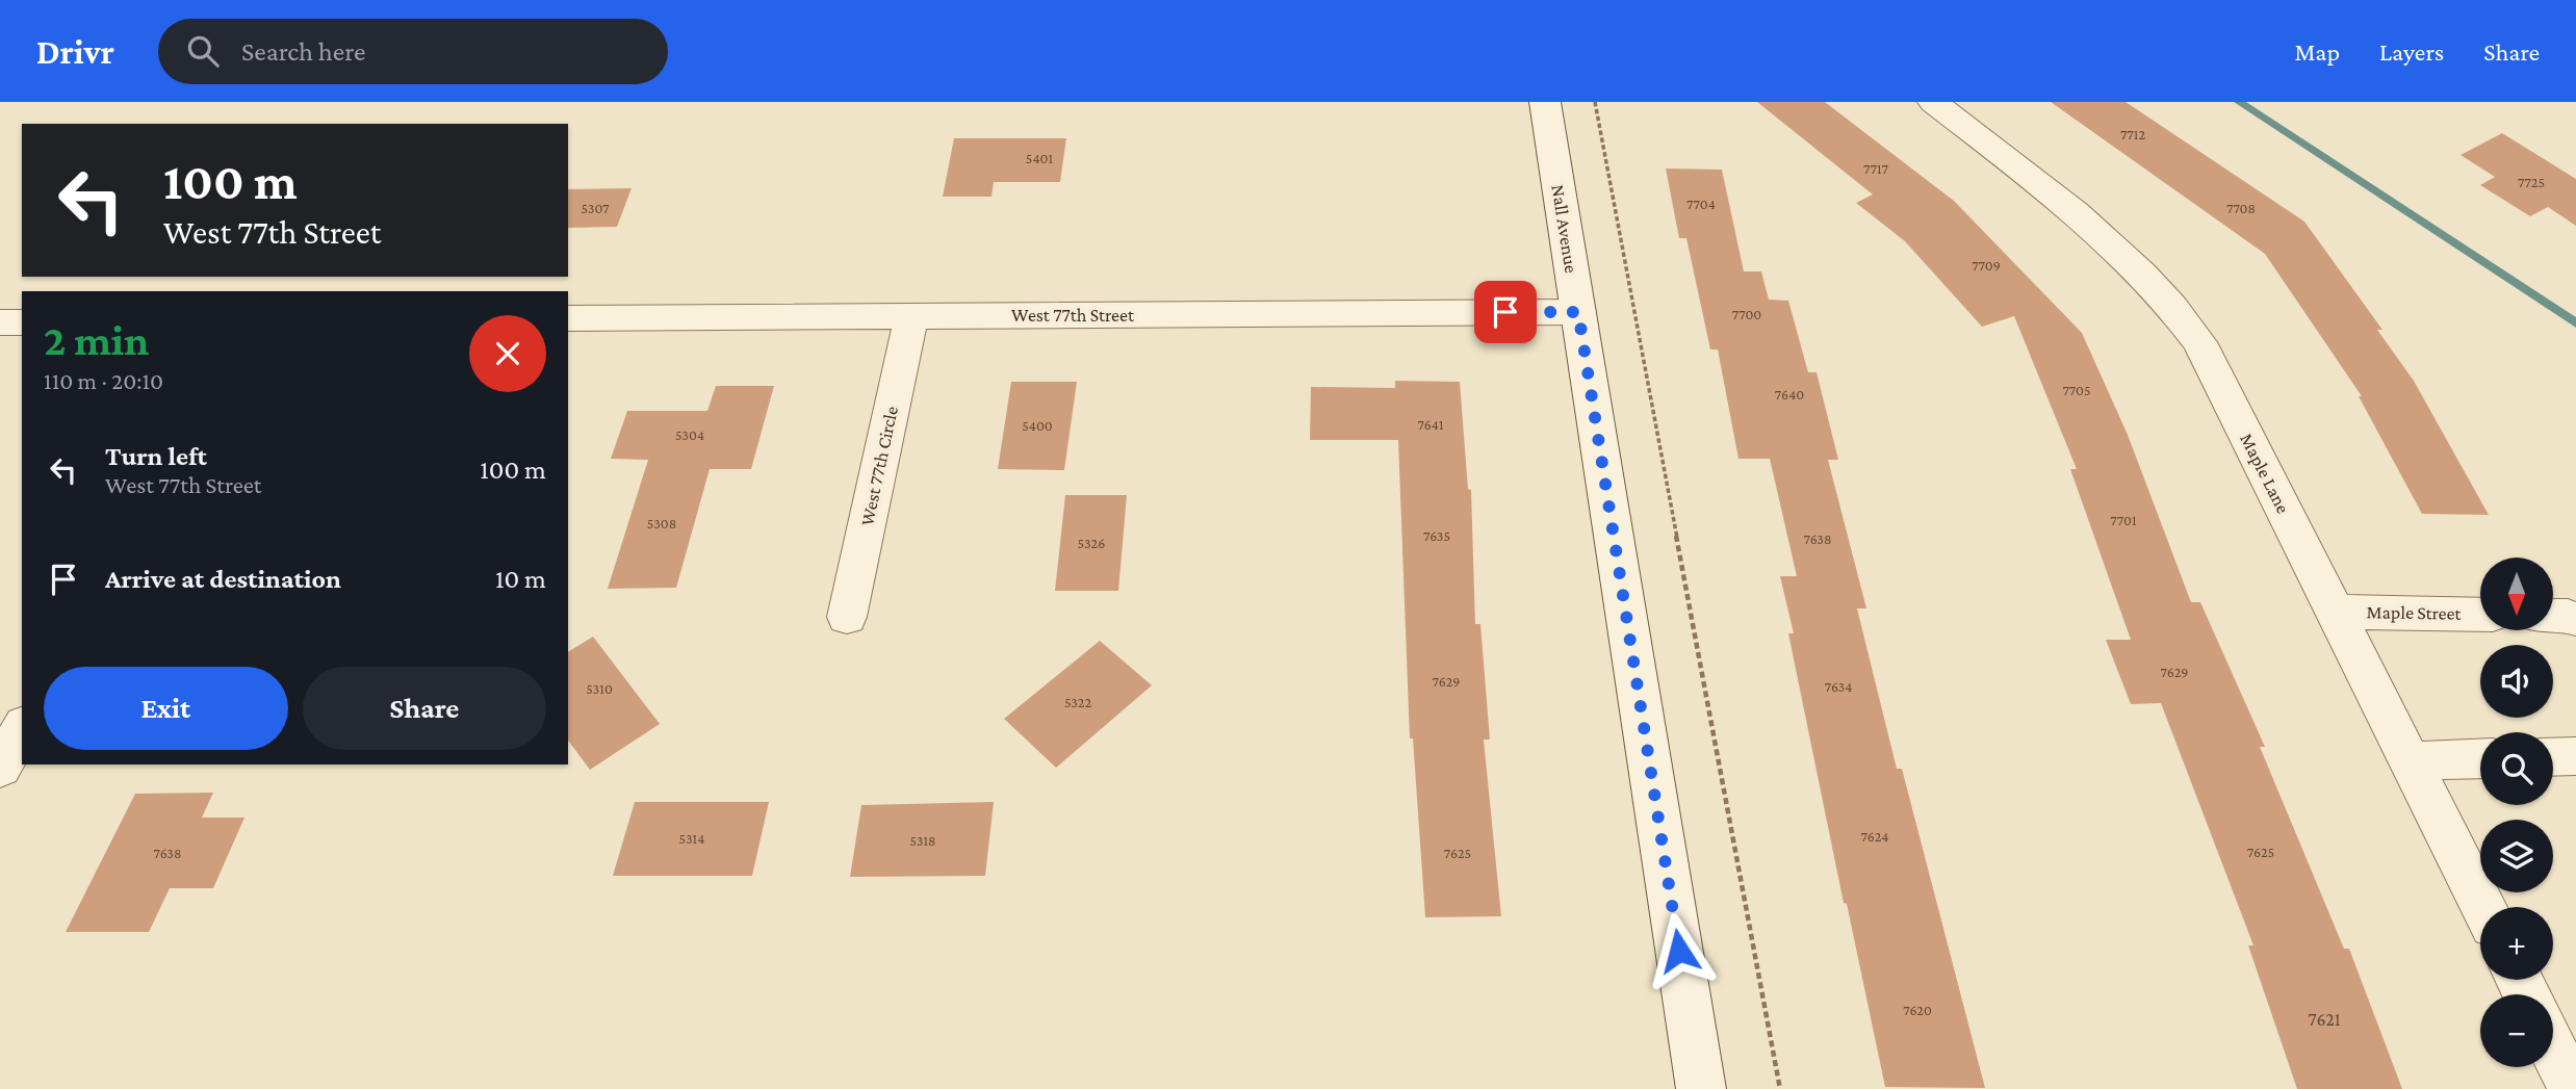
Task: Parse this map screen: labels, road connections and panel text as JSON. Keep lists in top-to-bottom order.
{
  "streets": {
    "street": [
      "Nall Avenue",
      "West 77th Street",
      "West 77th Circle",
      "Maple Lane",
      "Maple Street"
    ]
  },
  "crossings": [
    ["Nall Avenue", "West 77th Street"],
    ["West 77th Street", "West 77th Circle"],
    ["Maple Lane", "Maple Street"]
  ],
  "house_numbers": [
    "7712",
    "5401",
    "7717",
    "7725",
    "7704",
    "5307",
    "7708",
    "7709",
    "7700",
    "7705",
    "7640",
    "7641",
    "5400",
    "5304",
    "7701",
    "5308",
    "7635",
    "7638",
    "5326",
    "7629",
    "7629",
    "7634",
    "5310",
    "5322",
    "7624",
    "5314",
    "5318",
    "7625",
    "7638",
    "7625",
    "7620",
    "7621"
  ],
  "north": "bottom",
  "page": {
    "header": "Drivr",
    "search": "Search here",
    "nav": ["Map", "Layers", "Share"],
    "turn": ["100 m", "West 77th Street"],
    "heading": ["2 min", "110 m · 20:10"],
    "list": [
      {
        "name": "Turn left",
        "note": "West 77th Street",
        "value": "100 m"
      },
      {
        "name": "Arrive at destination",
        "value": "10 m"
      }
    ],
    "map_buttons": ["+", "−"],
    "buttons": ["Exit", "Share"]
  }
}
